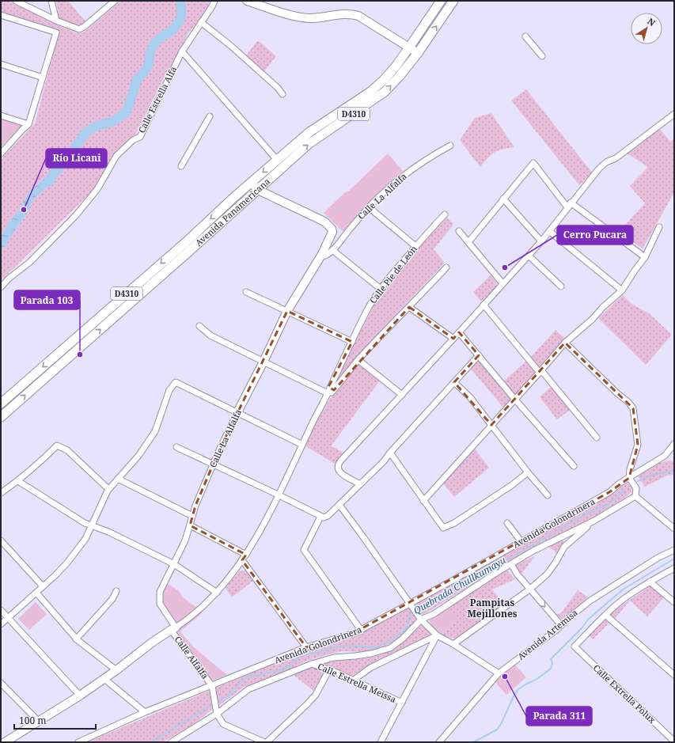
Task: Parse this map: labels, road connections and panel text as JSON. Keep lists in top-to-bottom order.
{
  "streets": {
    "main road": ["D4310", "Avenida Panamericana"],
    "street": [
      "Calle Estrella Alfa",
      "Calle La Alfalfa",
      "Calle Pie de León",
      "Avenida Golondrinera",
      "Avenida Artemisa",
      "Calle Alfalfa",
      "Calle Estrella Meissa",
      "Calle Extrella Polux"
    ]
  },
  "crossings": [
    ["Calle La Alfalfa", "Avenida Panamericana"],
    ["Calle La Alfalfa", "Calle Pie de León"],
    ["Calle La Alfalfa", "Calle Alfalfa"],
    ["Calle Pie de León", "Calle Alfalfa"],
    ["Avenida Golondrinera", "Calle Alfalfa"],
    ["Avenida Golondrinera", "Calle Estrella Meissa"]
  ],
  "districts": ["Pampitas Mejillones"],
  "water": ["Quebrada Chullkumayu"],
  "places": [
    "Río Licani",
    "Cerro Pucara",
    "Parada 103",
    "Parada 311"
  ],
  "scale_bar": "100 m",
  "north": "top right"
}
